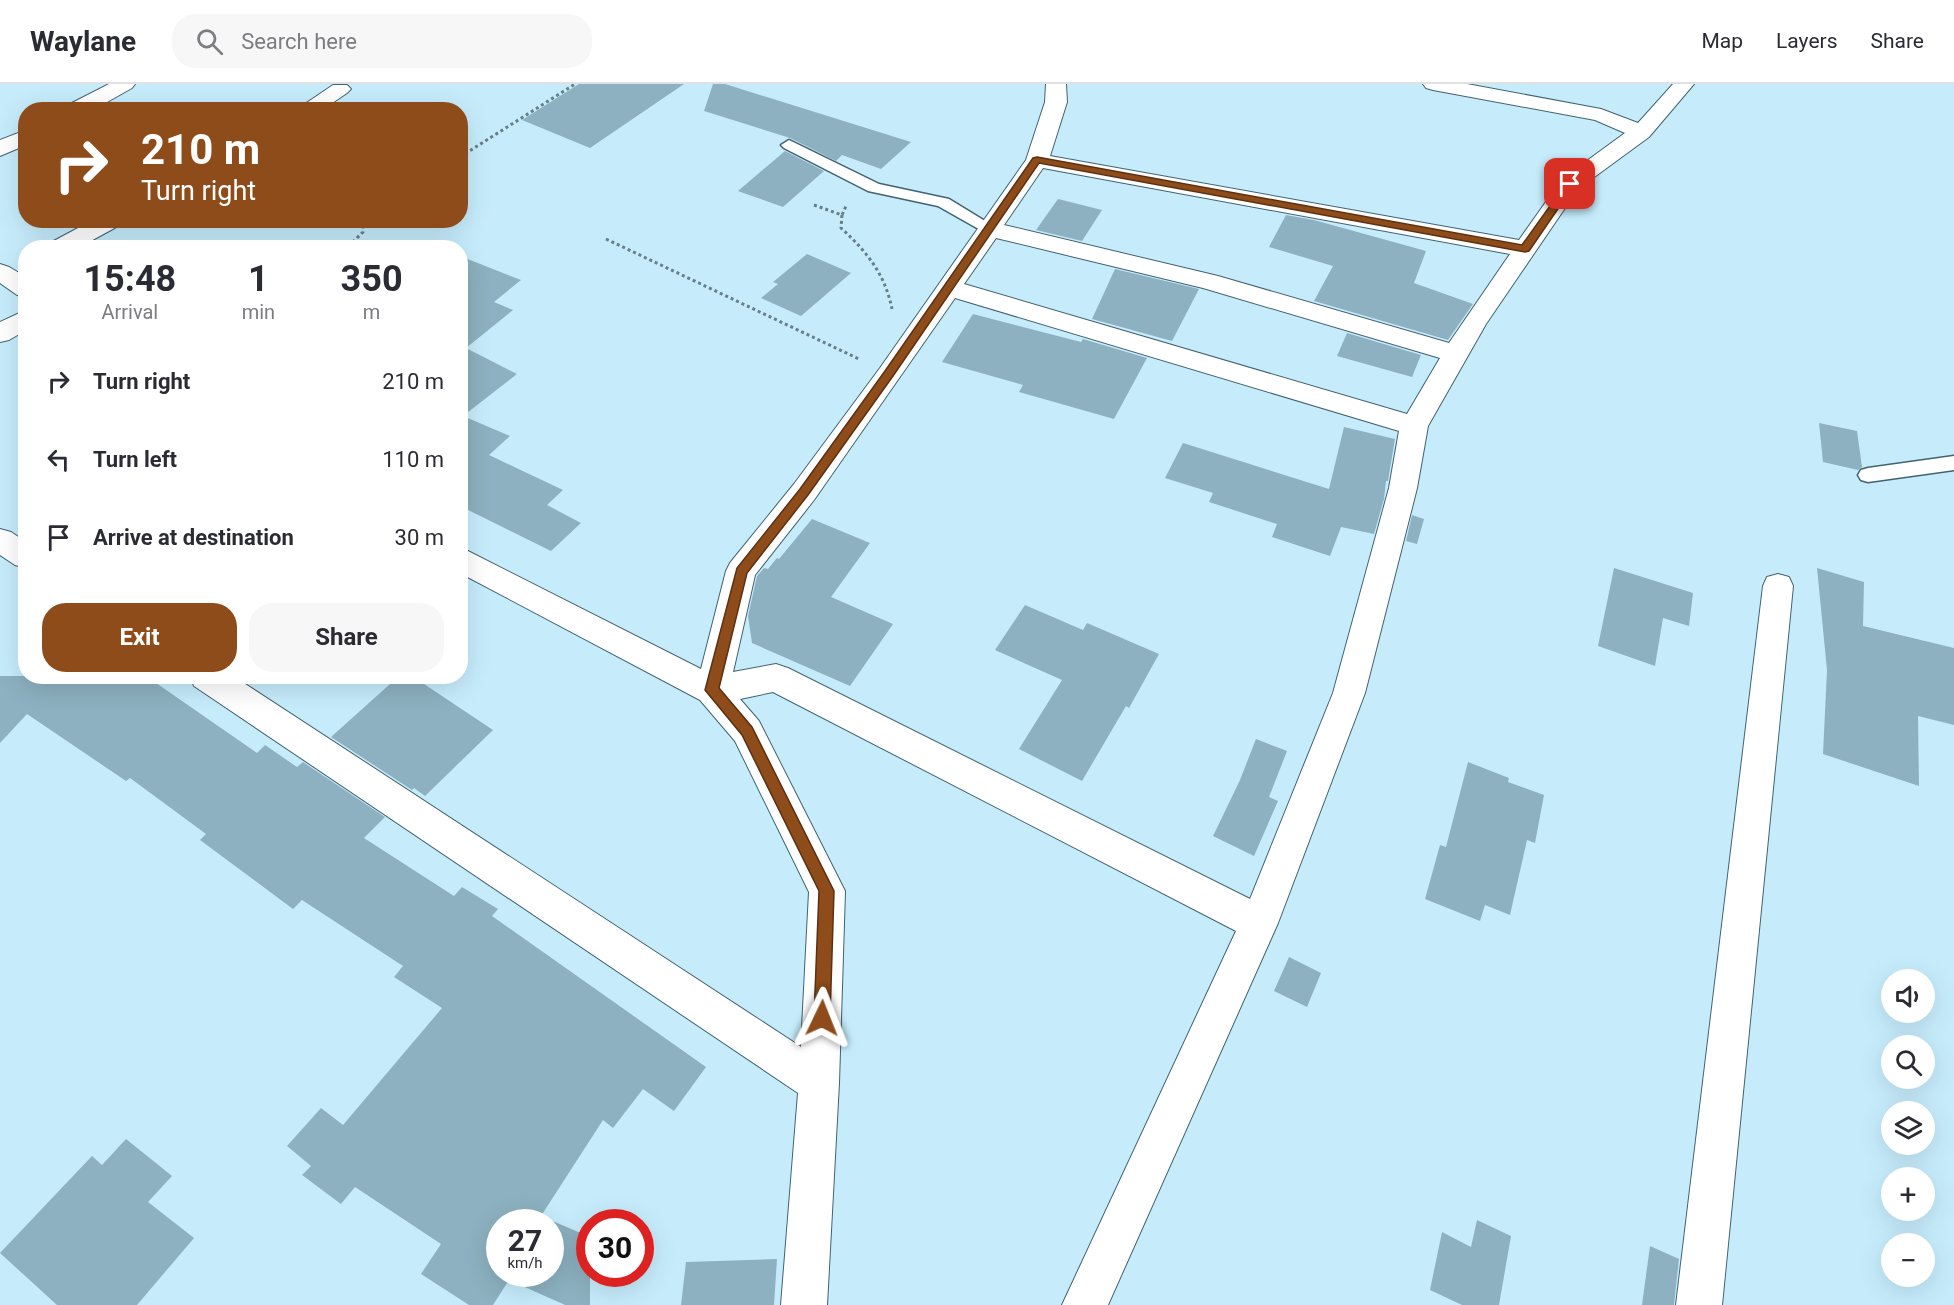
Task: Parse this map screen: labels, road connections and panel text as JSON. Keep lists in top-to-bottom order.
{
  "page": {
    "header": "Waylane",
    "search": "Search here",
    "nav": ["Map", "Layers", "Share"],
    "turn": ["210 m", "Turn right"],
    "eta": [
      "15:48",
      "Arrival",
      "1",
      "min",
      "350",
      "m"
    ],
    "list": [
      {
        "name": "Turn right",
        "value": "210 m"
      },
      {
        "name": "Turn left",
        "value": "110 m"
      },
      {
        "name": "Arrive at destination",
        "value": "30 m"
      }
    ],
    "buttons": ["Exit", "Share"],
    "map_buttons": ["+", "−"],
    "speed": "27 km/h",
    "limit": "30"
  }
}
